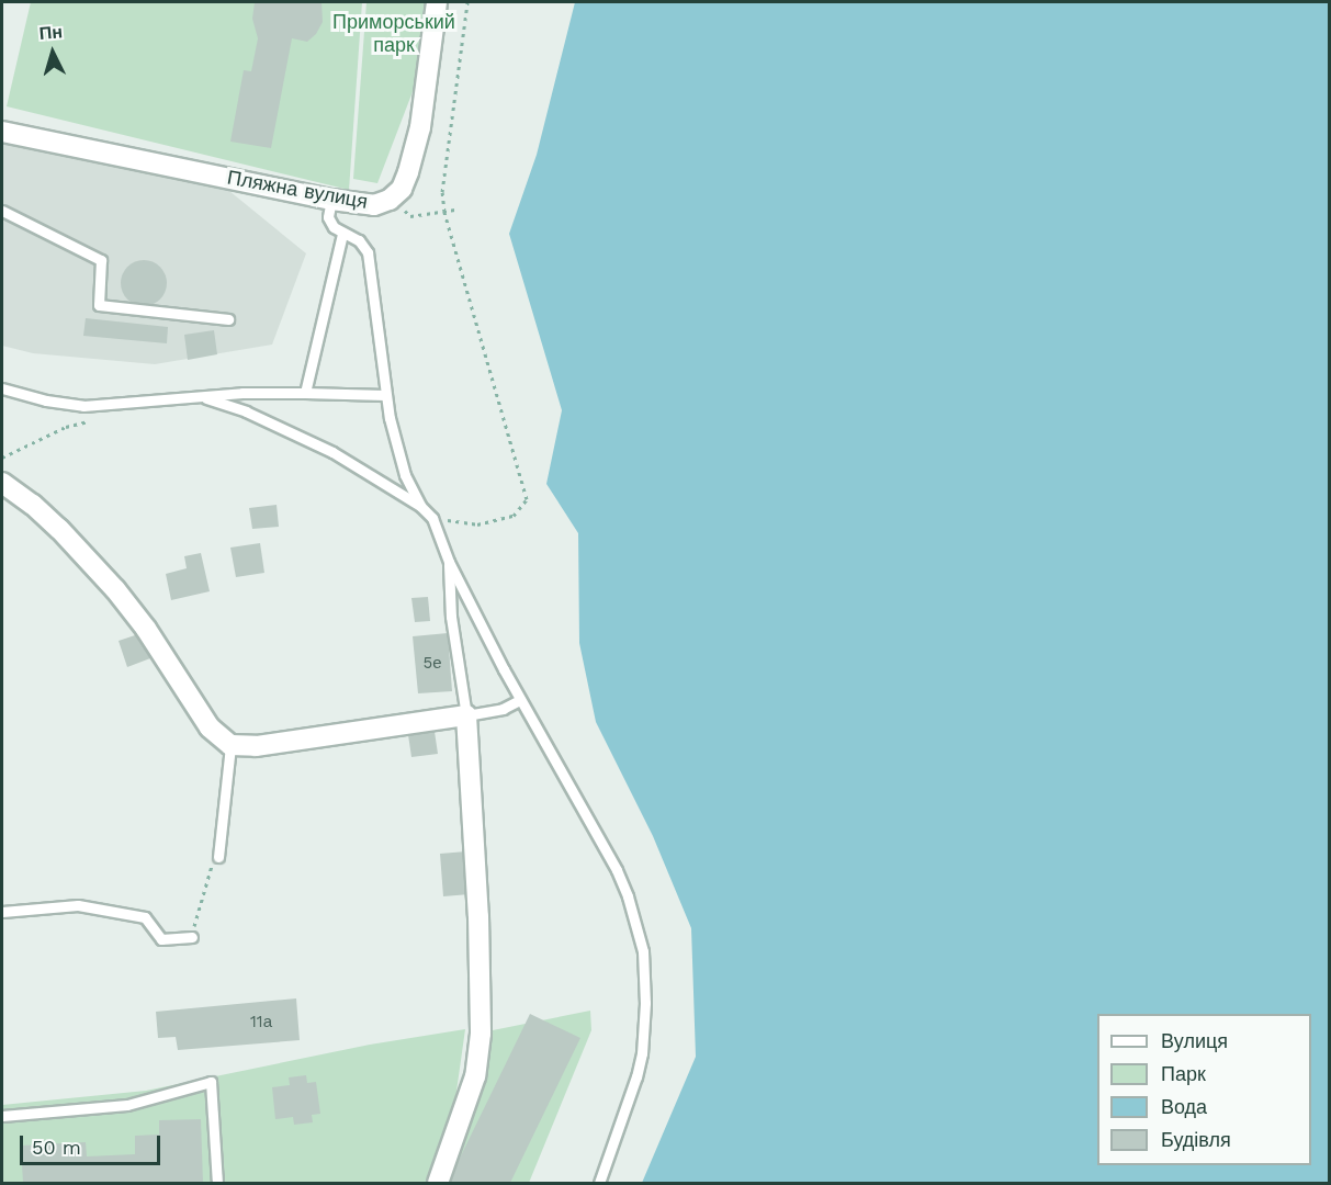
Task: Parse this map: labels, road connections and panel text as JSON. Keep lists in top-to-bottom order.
{
  "streets": {
    "street": ["Пляжна вулиця"]
  },
  "parks": ["Приморський парк"],
  "house_numbers": ["5е", "11а"],
  "legend": [
    "Вулиця",
    "Парк",
    "Вода",
    "Будівля"
  ],
  "scale_bar": "50 m",
  "north": "top"
}
